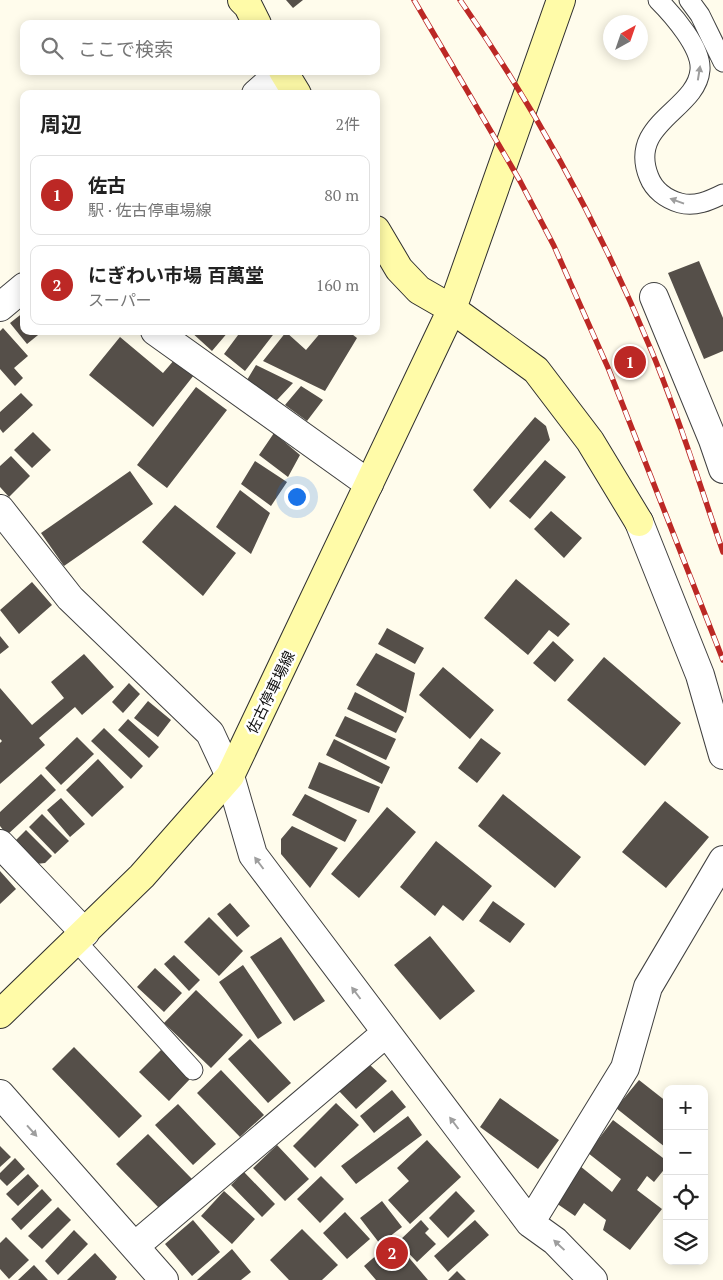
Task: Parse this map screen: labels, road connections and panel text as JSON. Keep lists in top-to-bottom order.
{
  "streets": {
    "main road": ["佐古停車場線"]
  },
  "north": "top right",
  "page": {
    "search": "ここで検索",
    "heading": ["周辺", "2件"],
    "list": [
      {
        "mark": "1",
        "name": "佐古",
        "note": "駅 · 佐古停車場線",
        "value": "80 m"
      },
      {
        "mark": "2",
        "name": "にぎわい市場 百萬堂",
        "note": "スーパー",
        "value": "160 m"
      }
    ],
    "pins": ["1", "2"],
    "map_buttons": ["+", "−"]
  }
}
